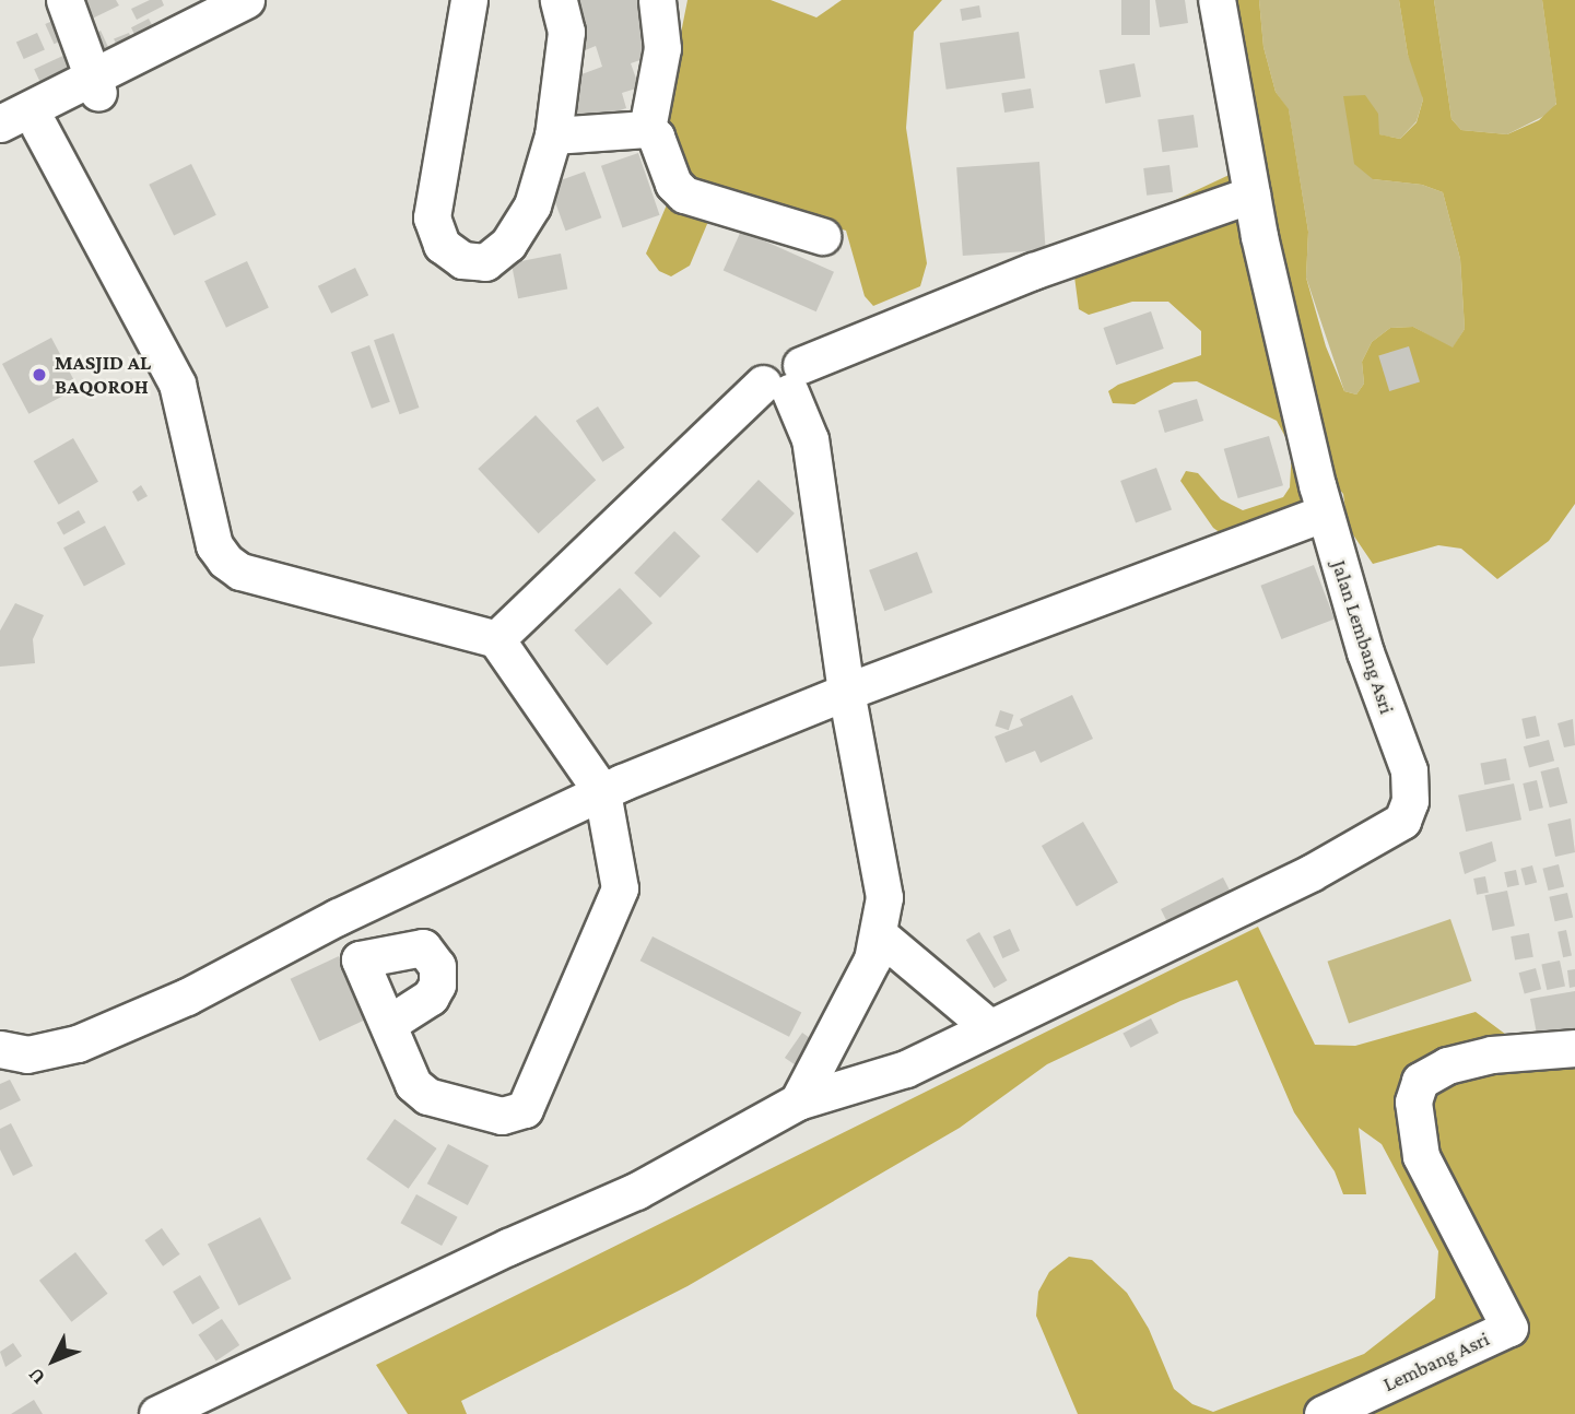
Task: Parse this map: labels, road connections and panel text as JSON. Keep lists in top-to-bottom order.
{
  "streets": {
    "street": ["Jalan Lembang Asri", "Lembang Asri"]
  },
  "places": ["MASJID AL BAQOROH"],
  "north": "bottom left"
}
